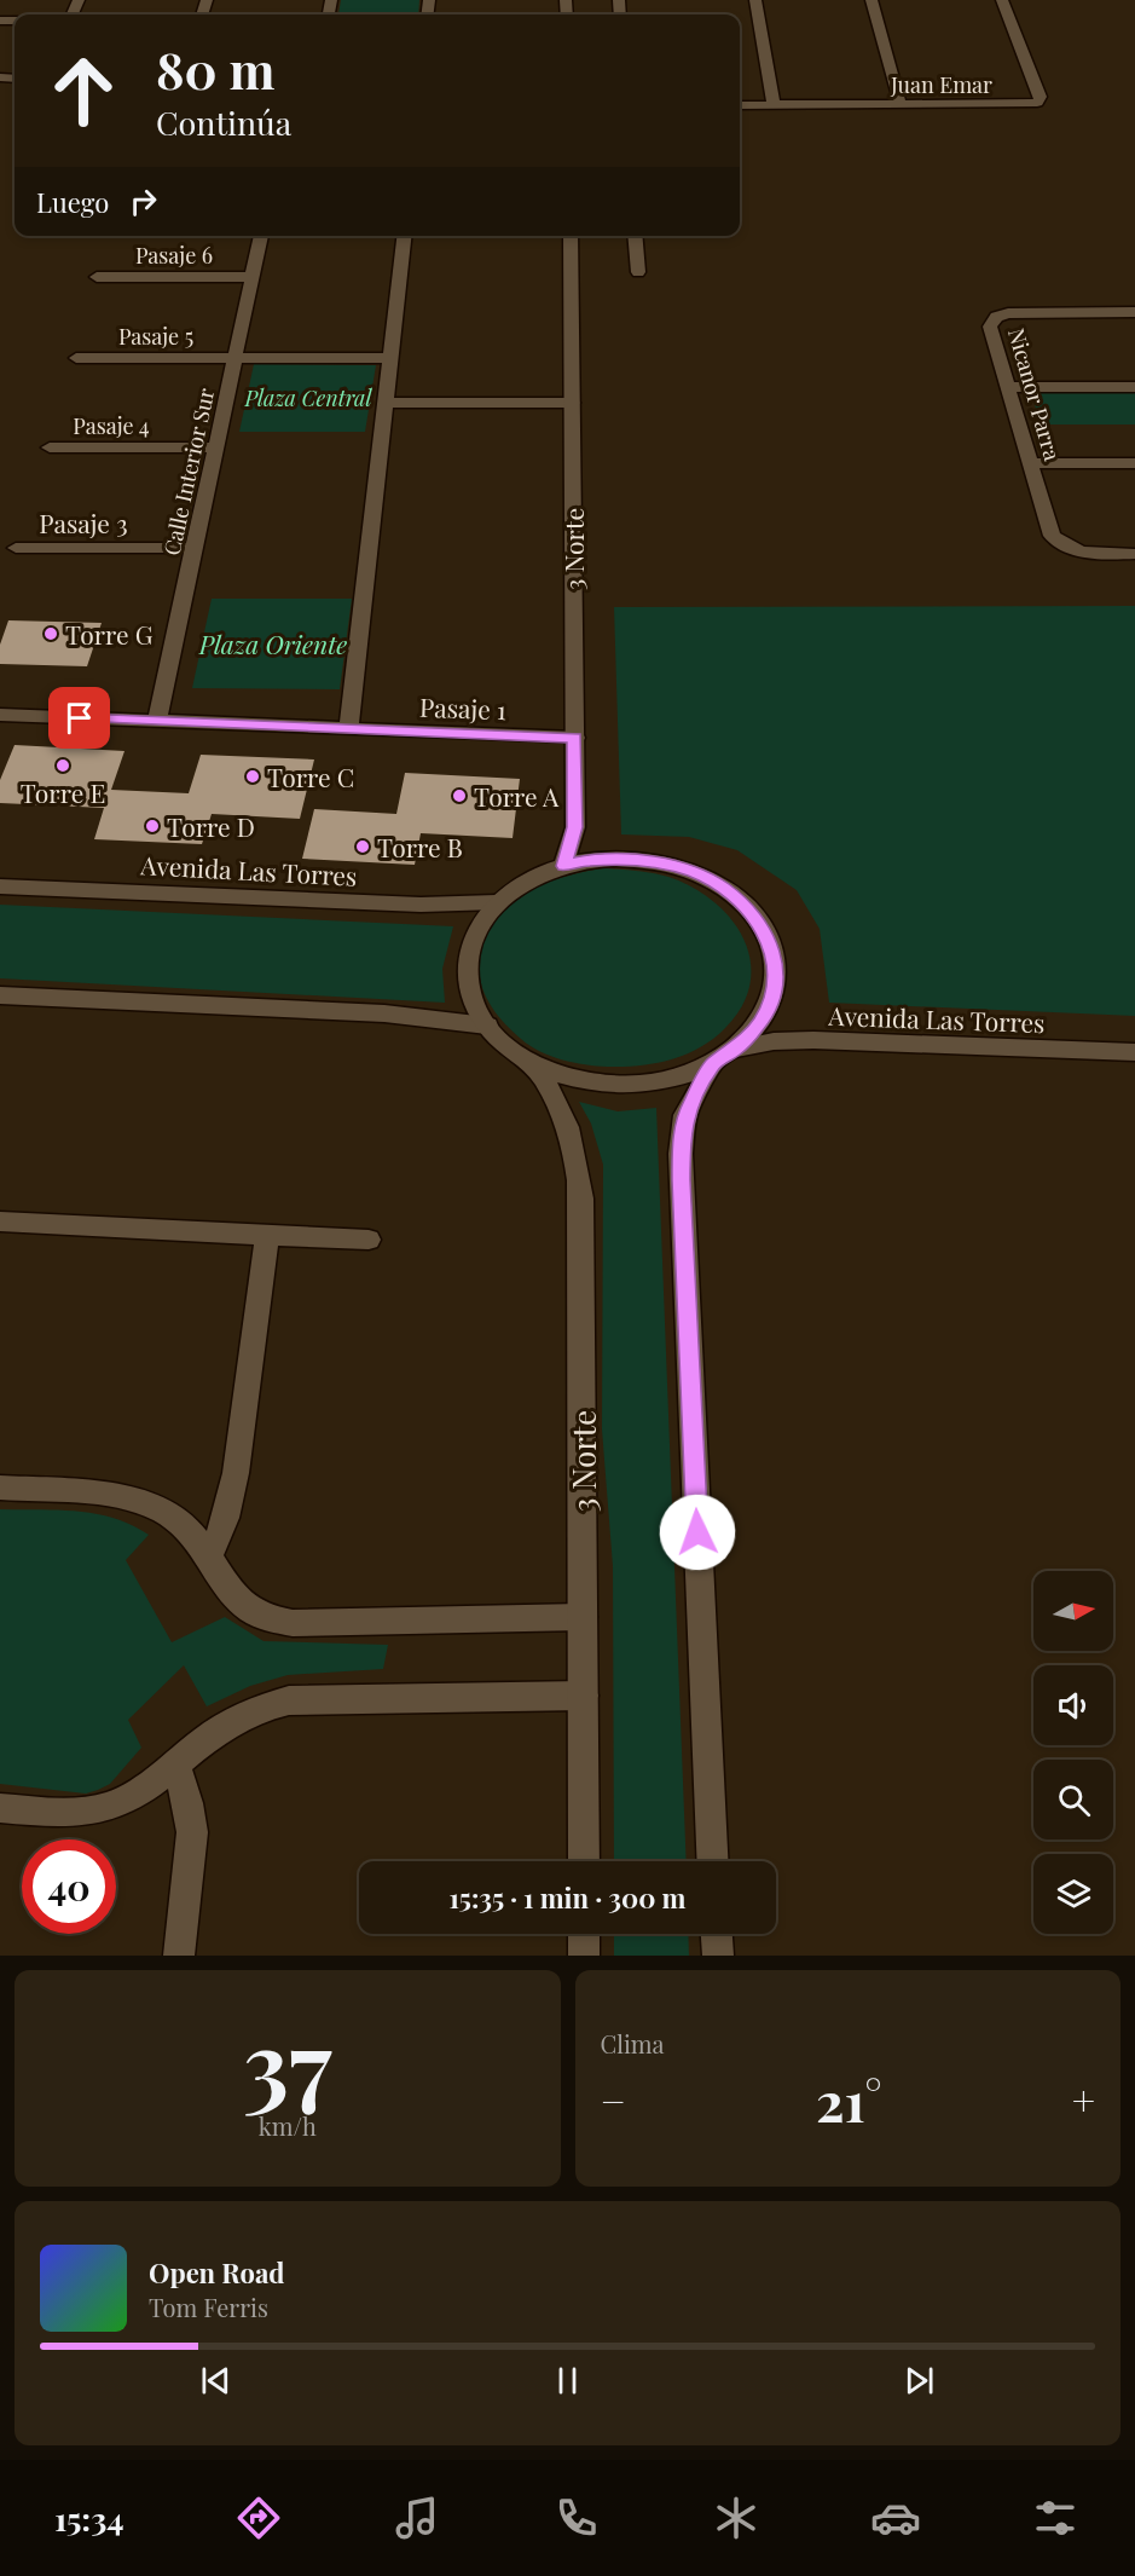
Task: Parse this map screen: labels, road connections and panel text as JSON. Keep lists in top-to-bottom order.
{
  "streets": {
    "street": [
      "Juan Emar",
      "Pasaje 6",
      "Pasaje 5",
      "Nicanor Parra",
      "Pasaje 4",
      "Calle Interior Sur",
      "Pasaje 3",
      "3 Norte",
      "Pasaje 1",
      "Avenida Las Torres"
    ]
  },
  "crossings": [
    ["Pasaje 6", "Calle Interior Sur"],
    ["Pasaje 5", "Calle Interior Sur"],
    ["Pasaje 4", "Calle Interior Sur"],
    ["Calle Interior Sur", "Pasaje 3"],
    ["Calle Interior Sur", "Pasaje 1"],
    ["3 Norte", "Pasaje 1"]
  ],
  "parks": ["Plaza Central", "Plaza Oriente"],
  "places": [
    "Torre G",
    "Torre E",
    "Torre C",
    "Torre A",
    "Torre D",
    "Torre B"
  ],
  "north": "right",
  "page": {
    "turn": ["80 m", "Continúa"],
    "then": "Luego",
    "limit": "40",
    "trip": "15:35 · 1 min · 300 m",
    "tile": [
      ["37", "km/h"],
      "Clima"
    ],
    "heat": ["−", "21°", "+"],
    "song": ["Open Road", "Tom Ferris"],
    "tabs": "15:34"
  }
}
